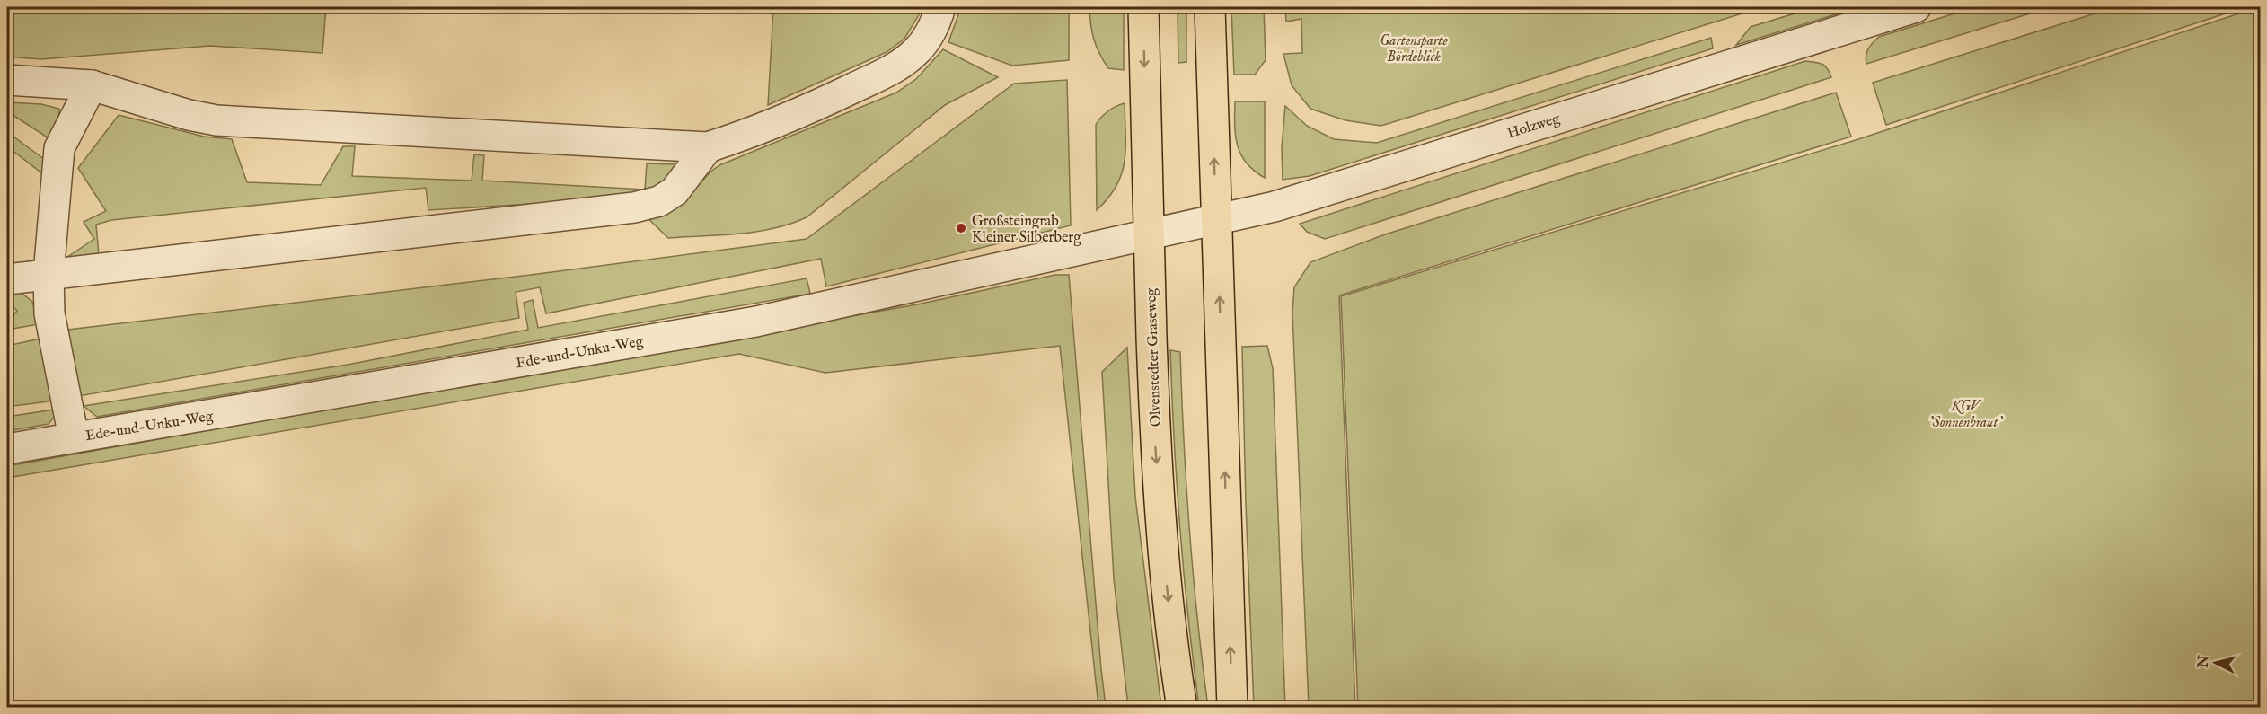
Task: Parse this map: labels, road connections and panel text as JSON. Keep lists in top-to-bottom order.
{
  "streets": {
    "main road": ["Olvenstedter Graseweg"],
    "street": ["Holzweg", "Ede-und-Unku-Weg"]
  },
  "crossings": [
    ["Holzweg", "Ede-und-Unku-Weg"],
    ["Holzweg", "Olvenstedter Graseweg"],
    ["Ede-und-Unku-Weg", "Olvenstedter Graseweg"]
  ],
  "parks": ["Gartensparte Bördeblick", "KGV 'Sonnenbraut'"],
  "places": ["Großsteingrab Kleiner Silberberg"],
  "north": "left"
}
